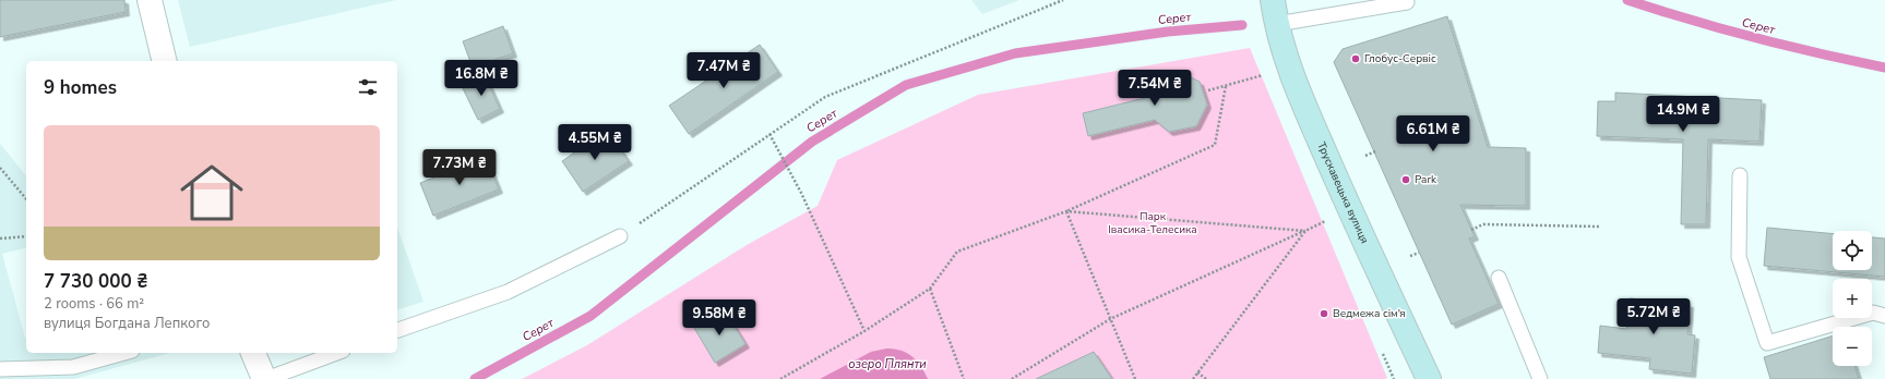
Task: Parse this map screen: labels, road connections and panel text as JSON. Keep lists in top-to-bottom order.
{
  "streets": {
    "main road": ["Трускавецька вулиця"]
  },
  "water": ["Серет", "озеро Плянти"],
  "parks": ["Парк Івасика-Телесика"],
  "places": ["Глобус-Сервіс", "Park", "Ведмежа сім'я"],
  "page": {
    "price": [
      "7.47M ₴",
      "16.8M ₴",
      "7.54M ₴",
      "14.9M ₴",
      "6.61M ₴",
      "4.55M ₴",
      "7.73M ₴",
      "5.72M ₴",
      "9.58M ₴"
    ],
    "heading": "9 homes",
    "list": [
      {
        "name": "7 730 000 ₴",
        "note": "2 rooms · 66 m² · вулиця Богдана Лепкого"
      }
    ],
    "map_buttons": ["+", "−"]
  }
}
